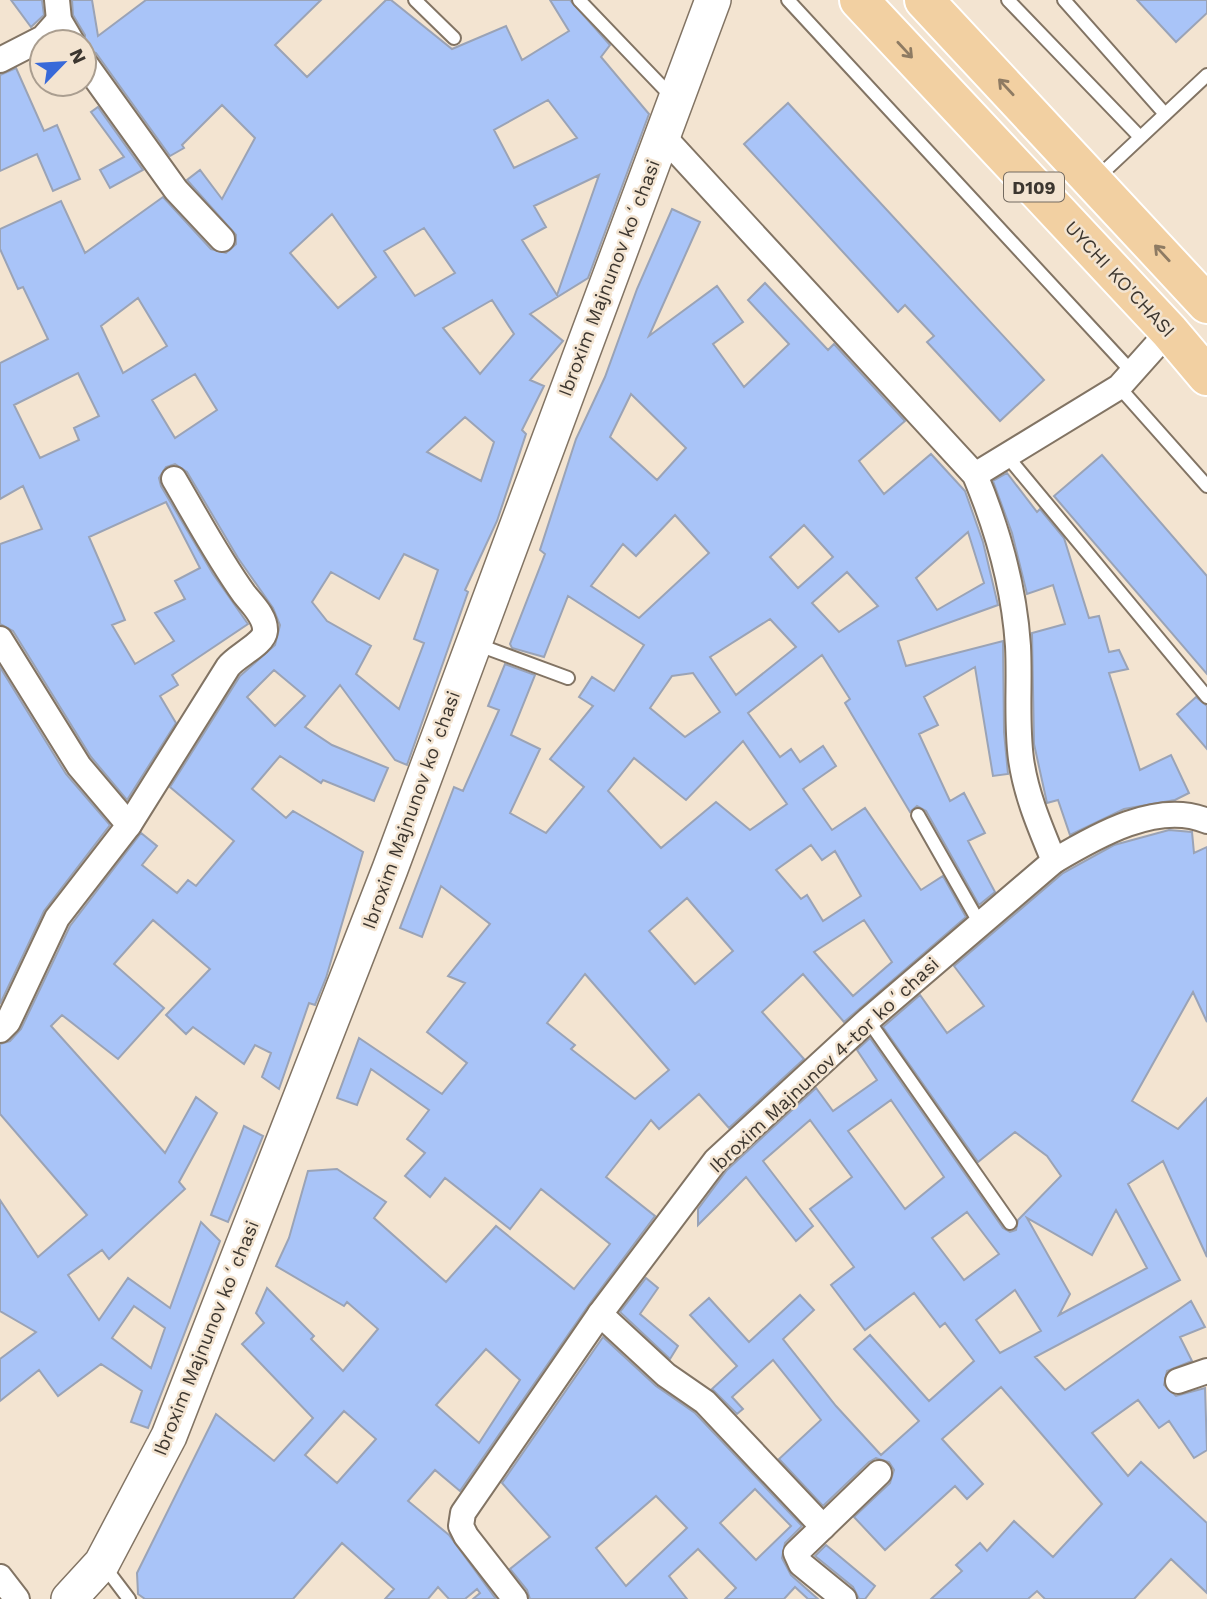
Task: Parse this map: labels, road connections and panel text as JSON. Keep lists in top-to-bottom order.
{
  "streets": {
    "main road": ["D109", "UYCHI KO'CHASI"],
    "street": ["Ibroxim Majnunov koʻchasi", "Ibroxim Majnunov 4-tor koʻchasi"]
  },
  "north": "top right"
}
